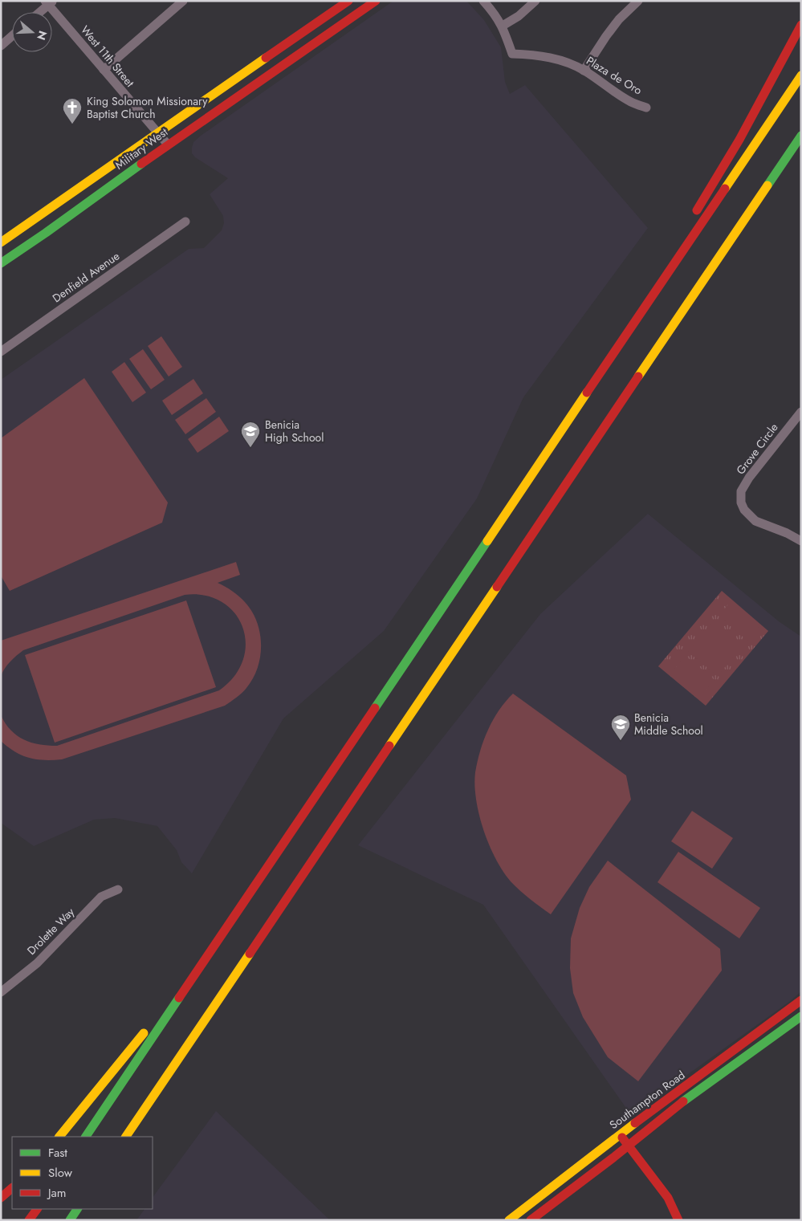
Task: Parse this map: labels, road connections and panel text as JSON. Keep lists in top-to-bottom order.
{
  "streets": {
    "main road": ["Military West", "Southampton Road"],
    "street": [
      "West 11th Street",
      "Plaza de Oro",
      "Denfield Avenue",
      "Grove Circle",
      "Drolette Way"
    ]
  },
  "crossings": [
    ["West 11th Street", "Military West"]
  ],
  "places": {
    "church": ["King Solomon Missionary Baptist Church"],
    "school or university": ["Benicia High School", "Benicia Middle School"]
  },
  "legend": ["Fast", "Slow", "Jam"],
  "north": "right"
}
